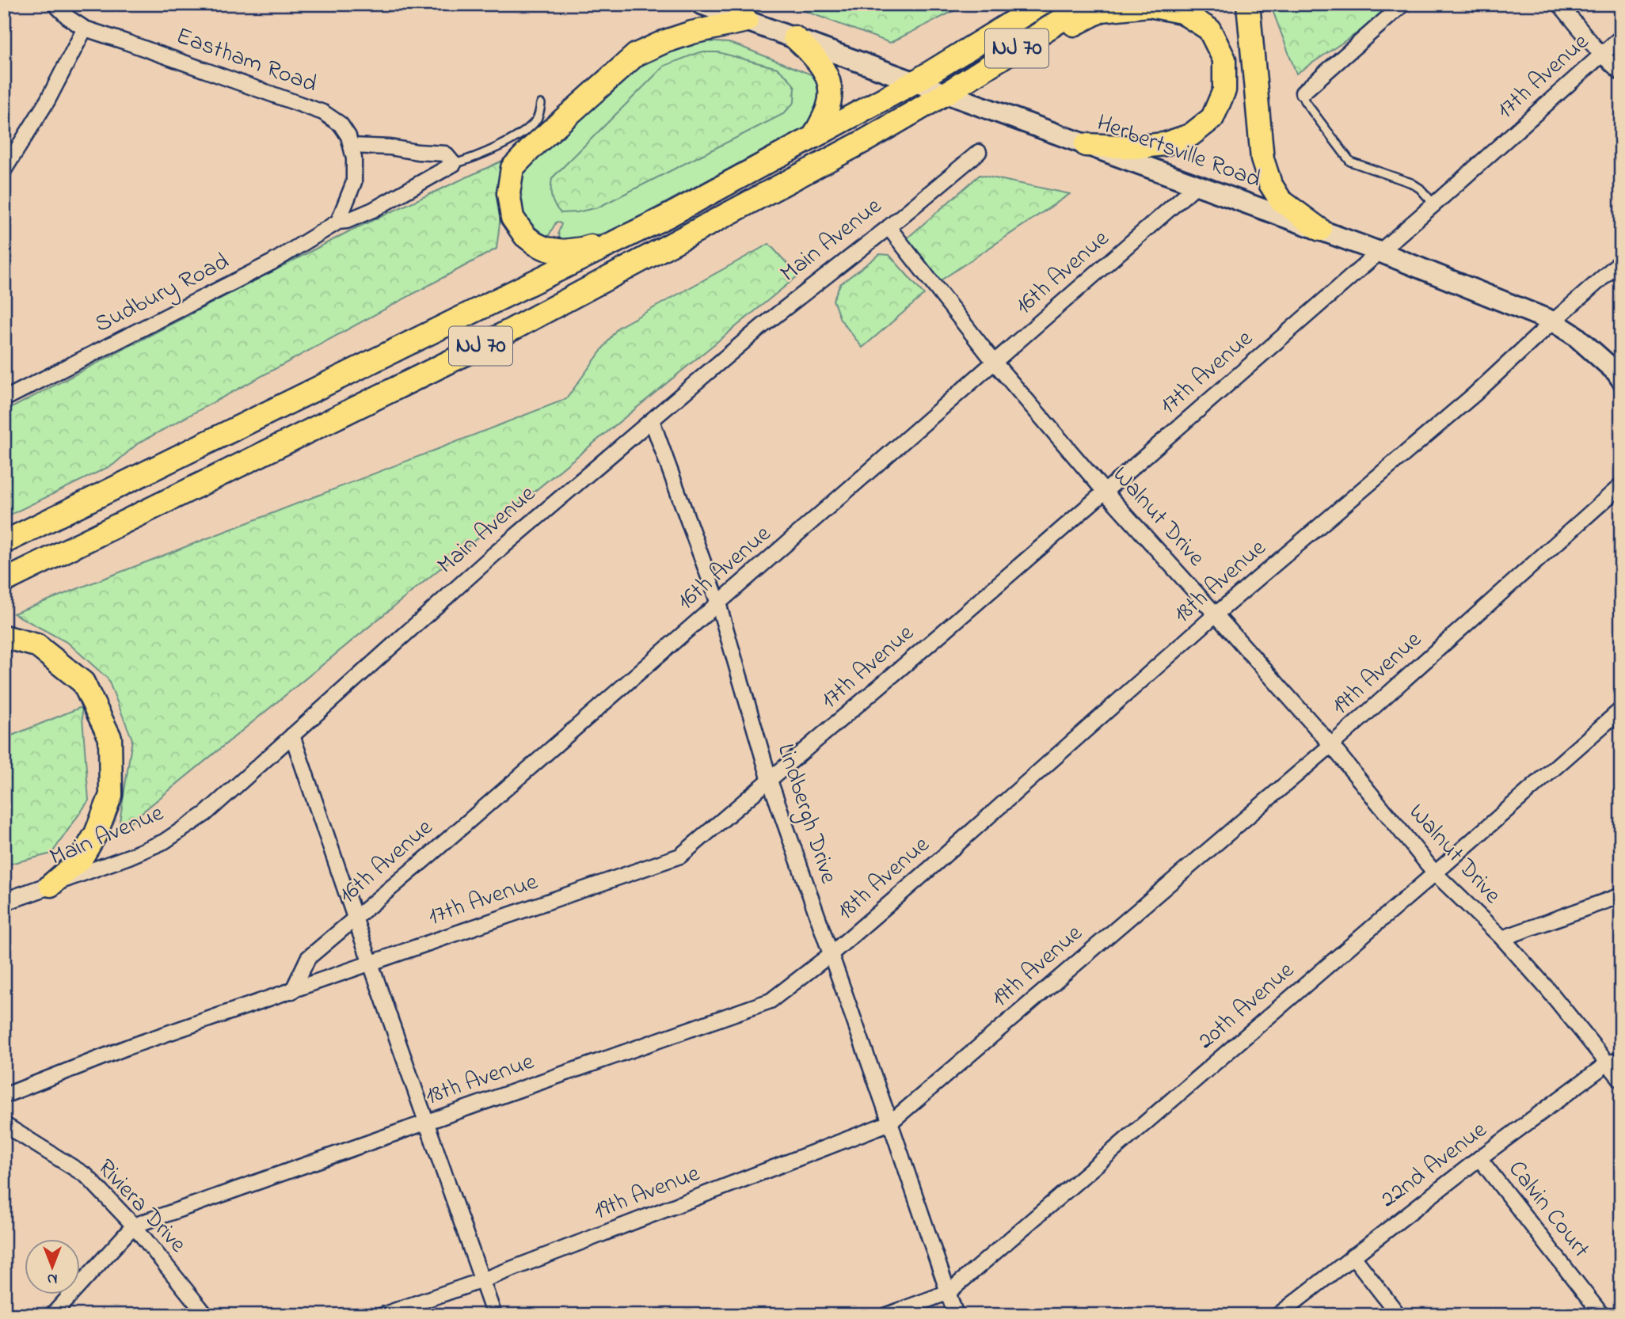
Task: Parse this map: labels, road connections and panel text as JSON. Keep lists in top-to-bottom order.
{
  "streets": {
    "highway": ["NJ 70"],
    "main road": ["Herbertsville Road"],
    "street": [
      "Eastham Road",
      "17th Avenue",
      "Main Avenue",
      "16th Avenue",
      "Sudbury Road",
      "Walnut Drive",
      "18th Avenue",
      "19th Avenue",
      "Lindbergh Drive",
      "20th Avenue",
      "22nd Avenue",
      "Riviera Drive",
      "Calvin Court"
    ]
  },
  "crossings": [
    ["NJ 70", "Herbertsville Road"],
    ["17th Avenue", "Herbertsville Road"],
    ["17th Avenue", "16th Avenue"],
    ["17th Avenue", "Walnut Drive"],
    ["17th Avenue", "Lindbergh Drive"],
    ["Herbertsville Road", "16th Avenue"],
    ["Herbertsville Road", "18th Avenue"],
    ["Main Avenue", "Walnut Drive"],
    ["Main Avenue", "Lindbergh Drive"],
    ["16th Avenue", "Walnut Drive"],
    ["16th Avenue", "Lindbergh Drive"],
    ["Walnut Drive", "18th Avenue"],
    ["Walnut Drive", "19th Avenue"],
    ["Walnut Drive", "20th Avenue"],
    ["Walnut Drive", "22nd Avenue"],
    ["18th Avenue", "Lindbergh Drive"],
    ["18th Avenue", "Riviera Drive"],
    ["19th Avenue", "Lindbergh Drive"],
    ["Lindbergh Drive", "20th Avenue"],
    ["22nd Avenue", "Calvin Court"]
  ],
  "north": "bottom"
}
